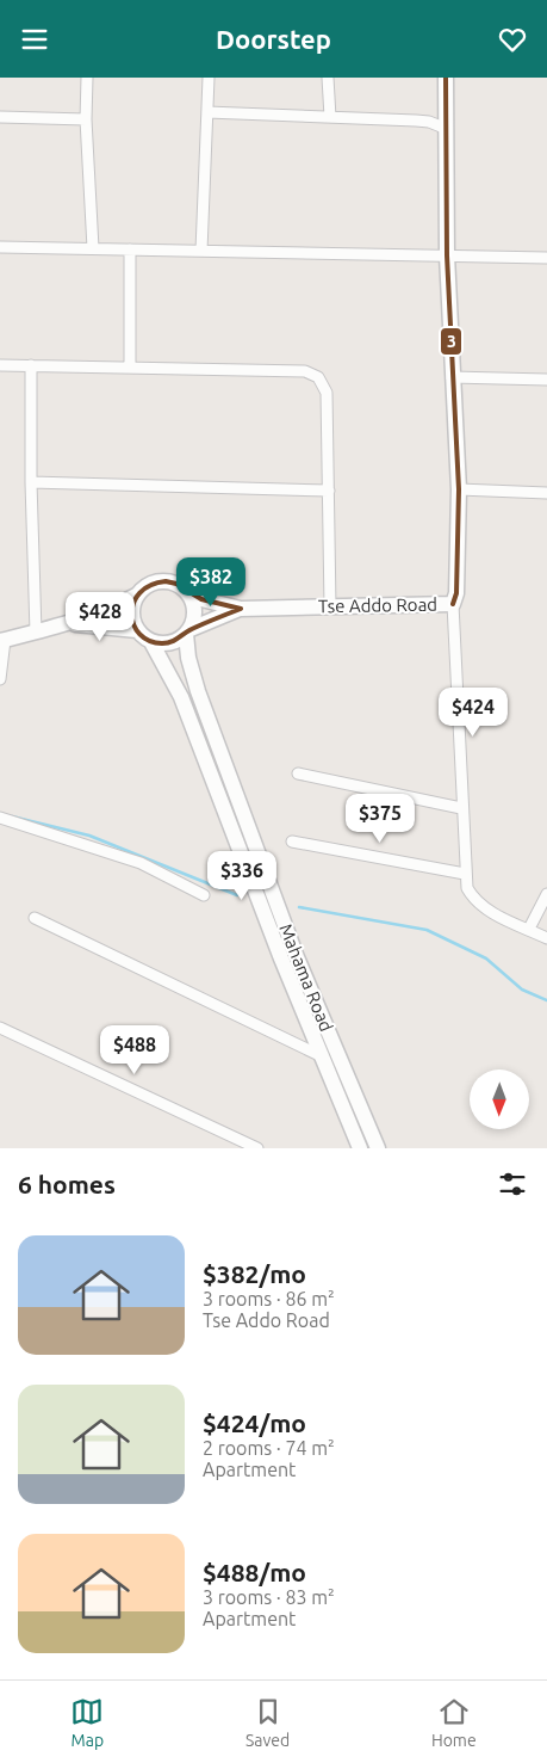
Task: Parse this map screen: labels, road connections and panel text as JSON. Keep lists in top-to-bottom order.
{
  "streets": {
    "street": ["Tse Addo Road", "Mahama Road"]
  },
  "crossings": [
    ["Tse Addo Road", "Mahama Road"]
  ],
  "lines": ["transit line 3"],
  "north": "bottom",
  "page": {
    "header": "Doorstep",
    "price": [
      "$382",
      "$428",
      "$424",
      "$375",
      "$336",
      "$488"
    ],
    "heading": "6 homes",
    "list": [
      {
        "name": "$382/mo",
        "note": "3 rooms · 86 m² · Tse Addo Road"
      },
      {
        "name": "$424/mo",
        "note": "2 rooms · 74 m² · Apartment"
      },
      {
        "name": "$488/mo",
        "note": "3 rooms · 83 m² · Apartment"
      }
    ],
    "tabs": ["Map", "Saved", "Home"]
  }
}
